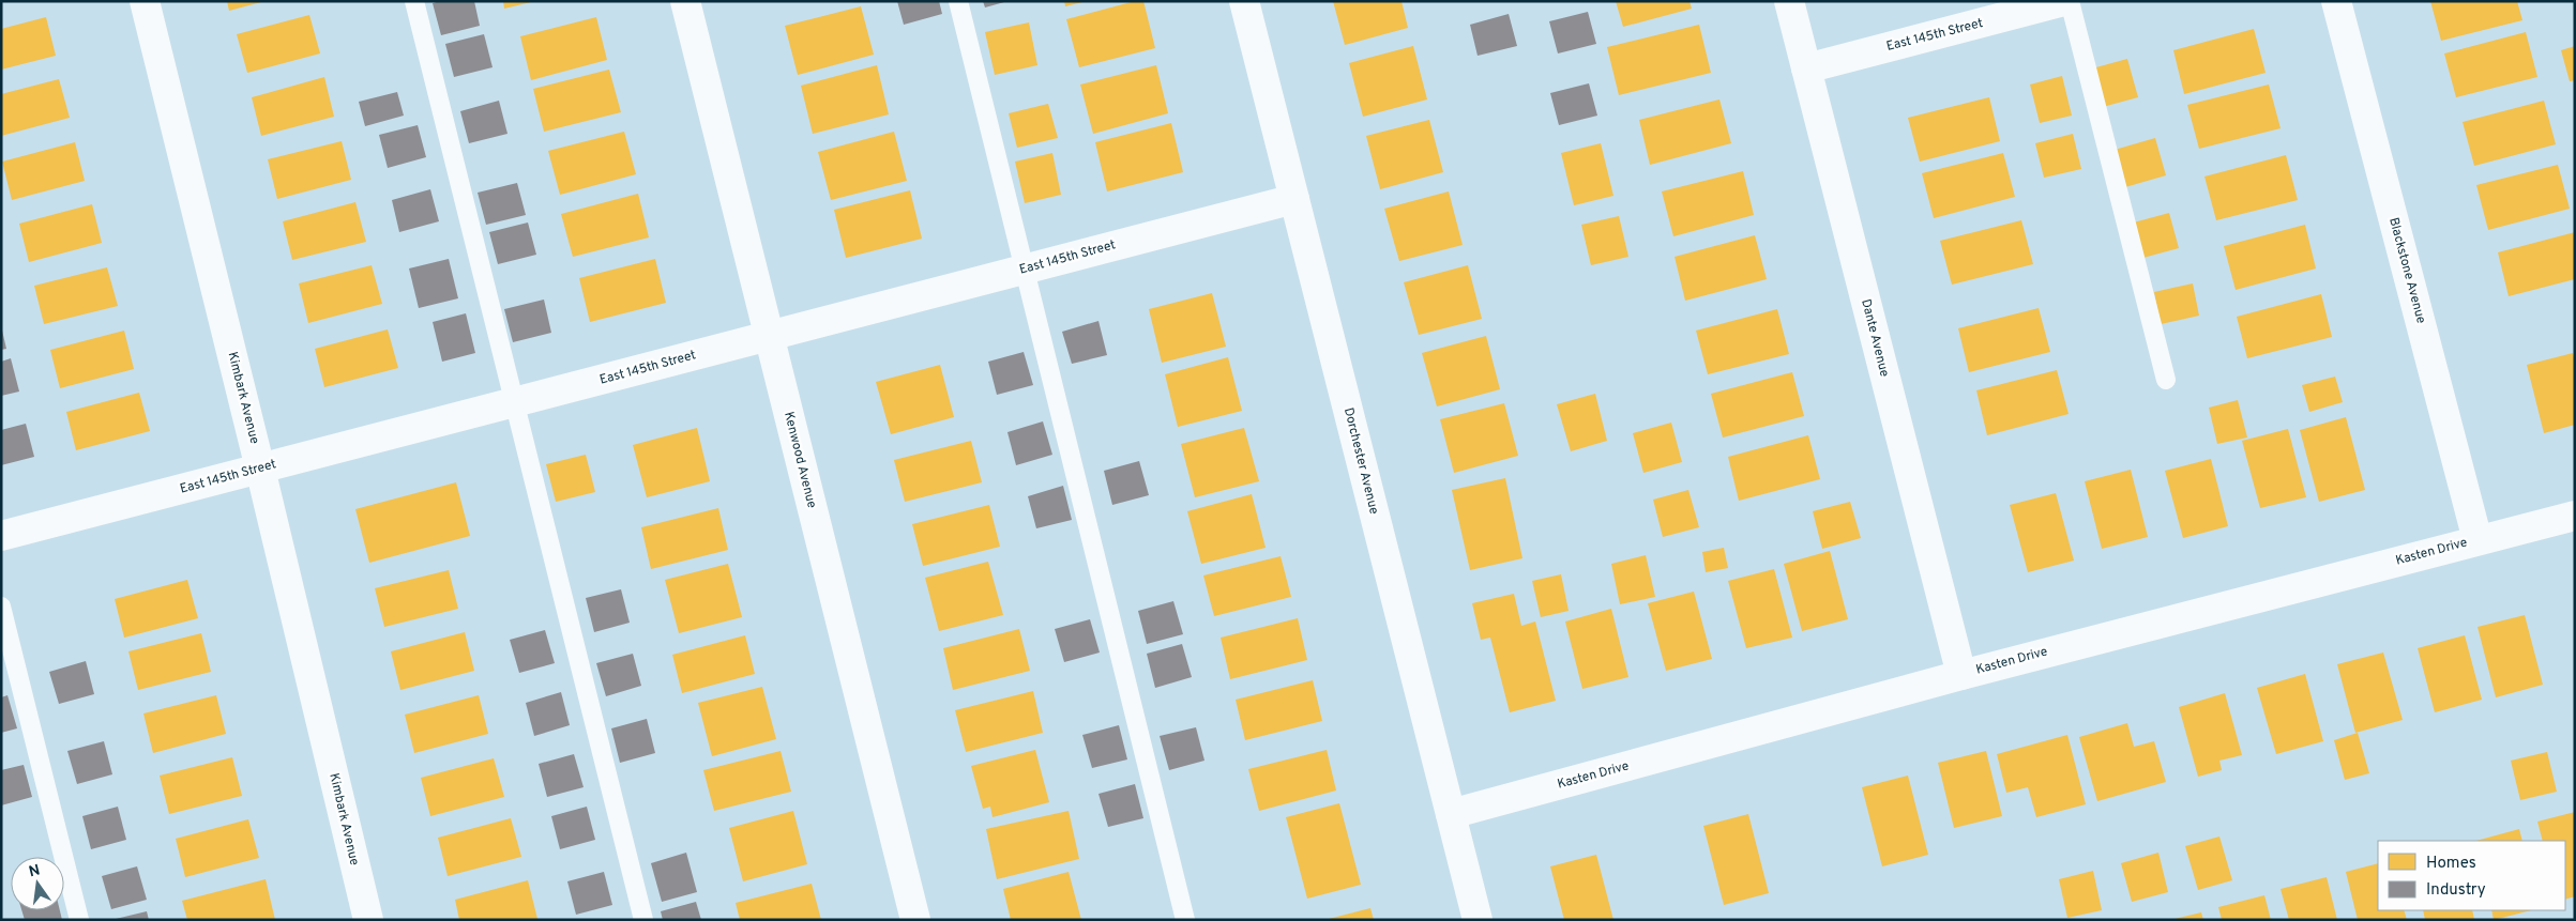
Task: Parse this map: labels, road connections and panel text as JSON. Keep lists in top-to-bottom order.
{
  "streets": {
    "street": [
      "East 145th Street",
      "Blackstone Avenue",
      "Dante Avenue",
      "Kimbark Avenue",
      "Kenwood Avenue",
      "Dorchester Avenue",
      "Kasten Drive"
    ]
  },
  "crossings": [
    ["East 145th Street", "Dante Avenue"],
    ["East 145th Street", "Kimbark Avenue"],
    ["East 145th Street", "Kenwood Avenue"],
    ["East 145th Street", "Dorchester Avenue"],
    ["Blackstone Avenue", "Kasten Drive"],
    ["Dante Avenue", "Kasten Drive"],
    ["Dorchester Avenue", "Kasten Drive"]
  ],
  "legend": ["Homes", "Industry"],
  "north": "top"
}
